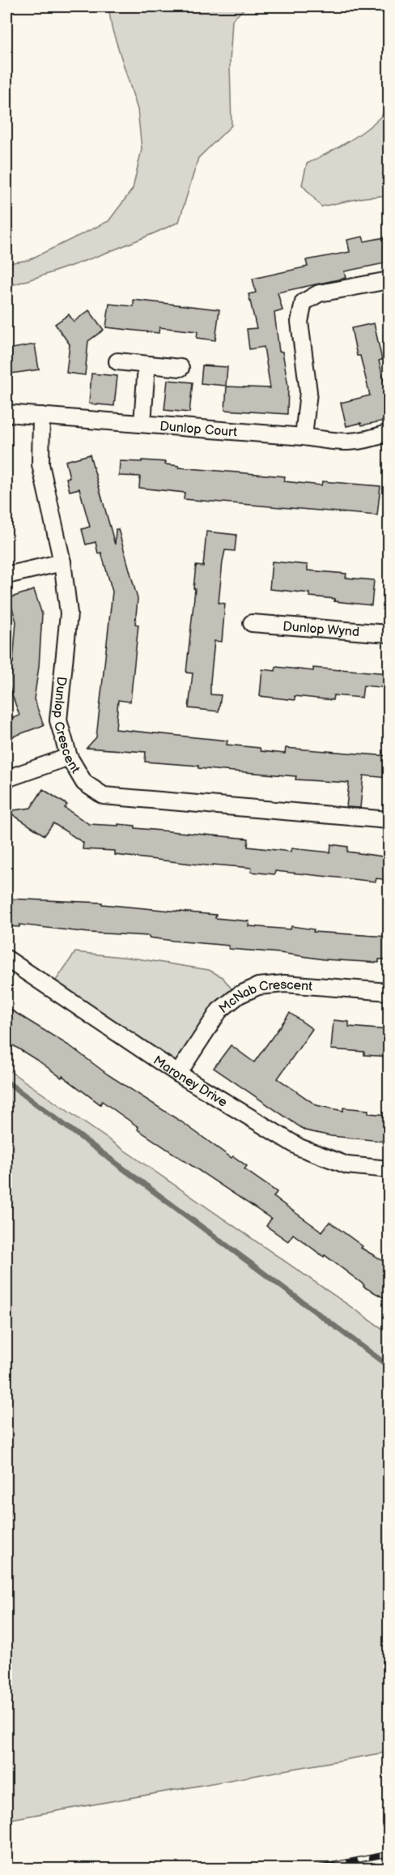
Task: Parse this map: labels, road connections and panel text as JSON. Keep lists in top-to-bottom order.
{
  "streets": {
    "street": [
      "Dunlop Court",
      "Dunlop Wynd",
      "Dunlop Crescent",
      "McNab Crescent",
      "Maroney Drive"
    ]
  },
  "crossings": [
    ["Dunlop Court", "Dunlop Crescent"],
    ["McNab Crescent", "Maroney Drive"]
  ]
}
